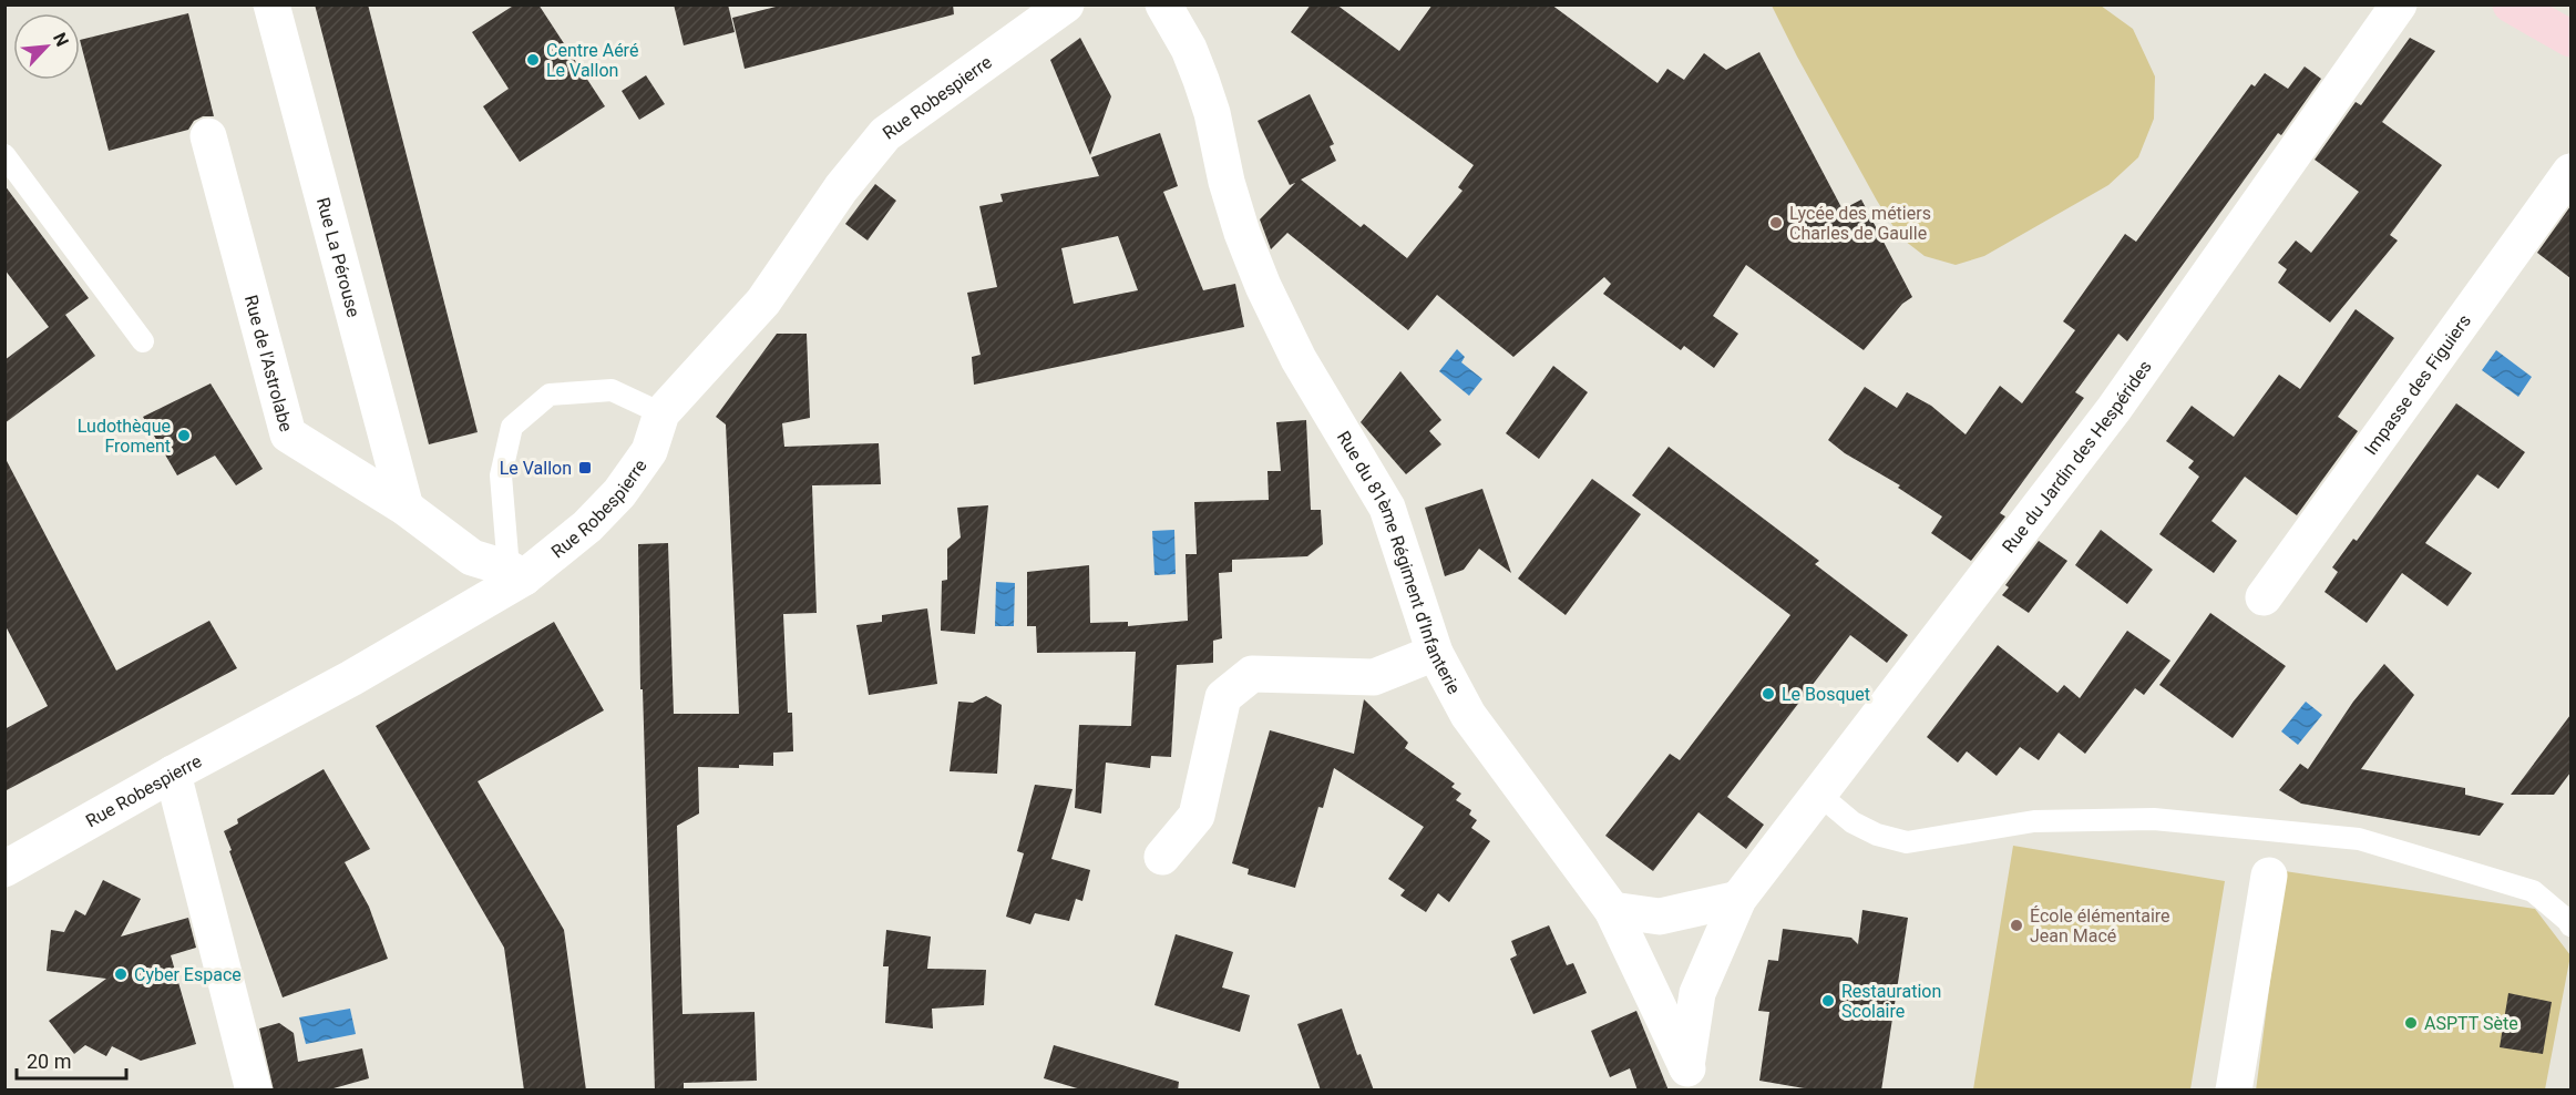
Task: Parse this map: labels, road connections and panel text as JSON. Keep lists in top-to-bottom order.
{
  "streets": {
    "street": [
      "Rue Robespierre",
      "Rue La Pérouse",
      "Rue de l'Astrolabe",
      "Impasse des Figuiers",
      "Rue du Jardin des Hespérides",
      "Rue du 81ème Régiment d'Infanterie"
    ]
  },
  "crossings": [
    ["Rue Robespierre", "Rue de l'Astrolabe"],
    ["Rue La Pérouse", "Rue de l'Astrolabe"],
    ["Rue du Jardin des Hespérides", "Rue du 81ème Régiment d'Infanterie"]
  ],
  "places": {
    "other": [
      "Centre Aéré Le Vallon",
      "Lycée des métiers Charles de Gaulle",
      "Ludothèque Froment",
      "Le Bosquet",
      "École élémentaire Jean Macé",
      "Cyber Espace",
      "Restauration Scolaire",
      "ASPTT Sète"
    ],
    "transit": ["Le Vallon"]
  },
  "scale_bar": "20 m",
  "north": "top right"
}
